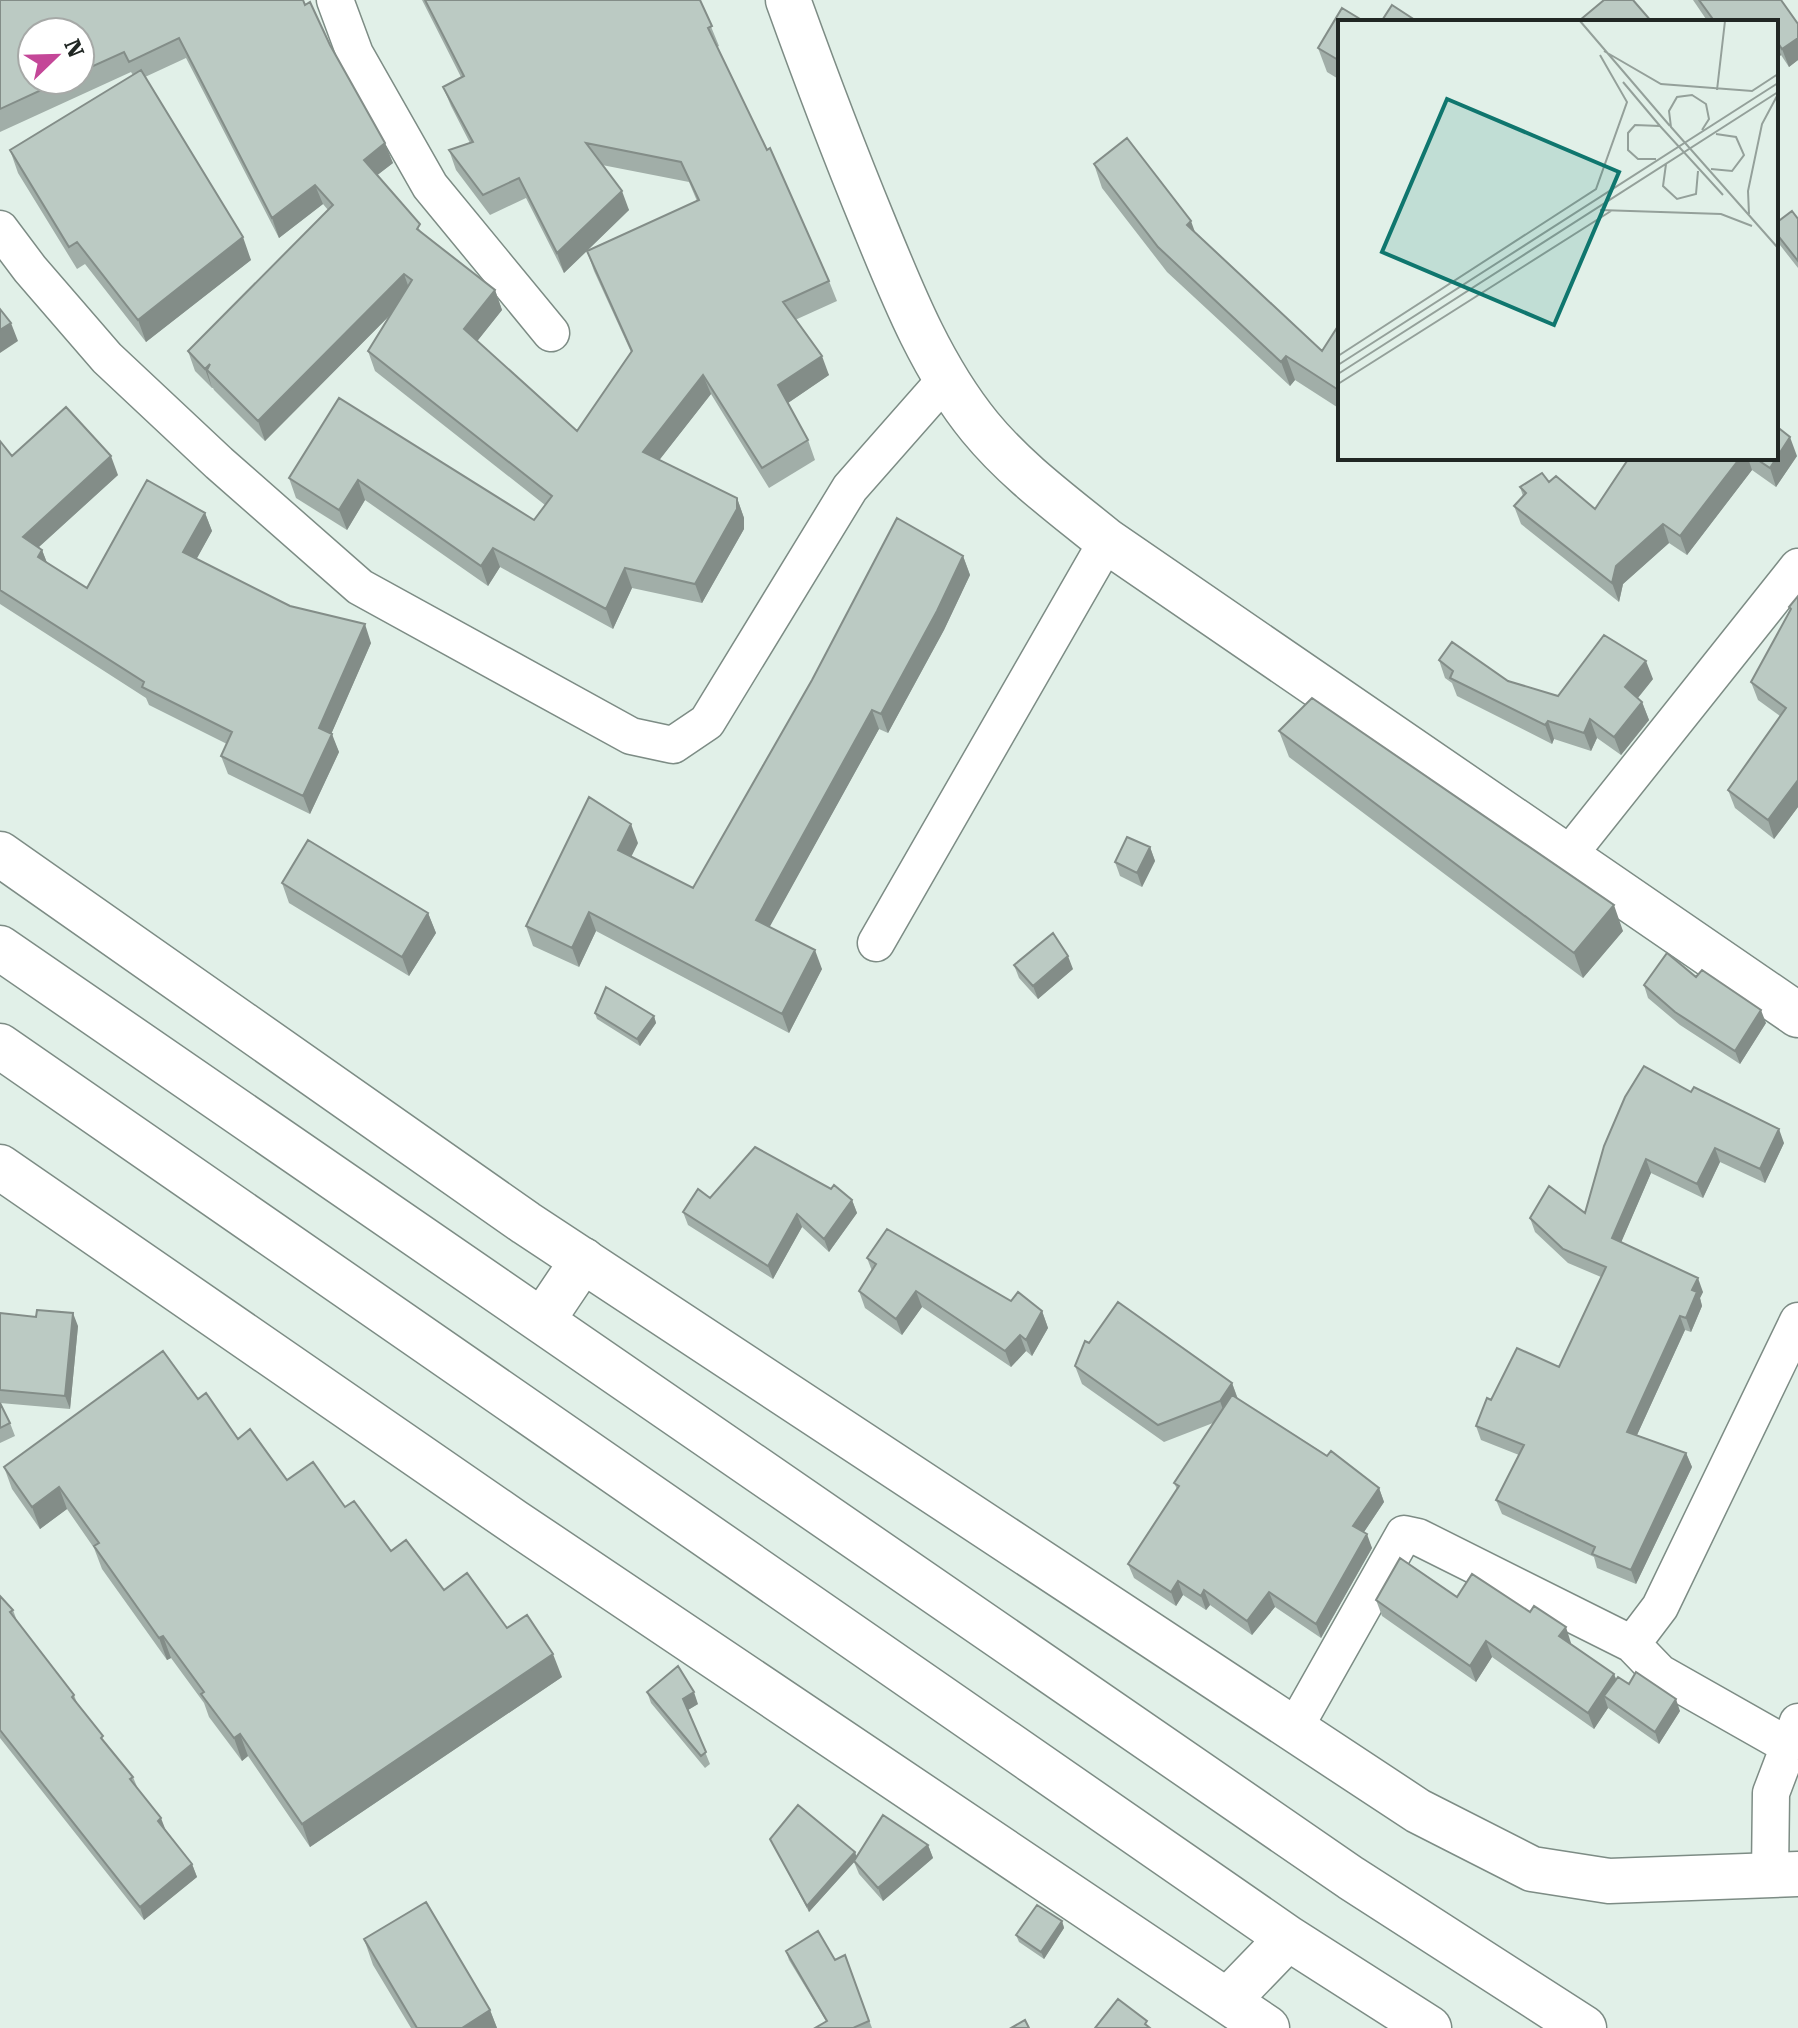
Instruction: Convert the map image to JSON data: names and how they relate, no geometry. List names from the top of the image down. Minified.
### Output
{"north":"top right"}
